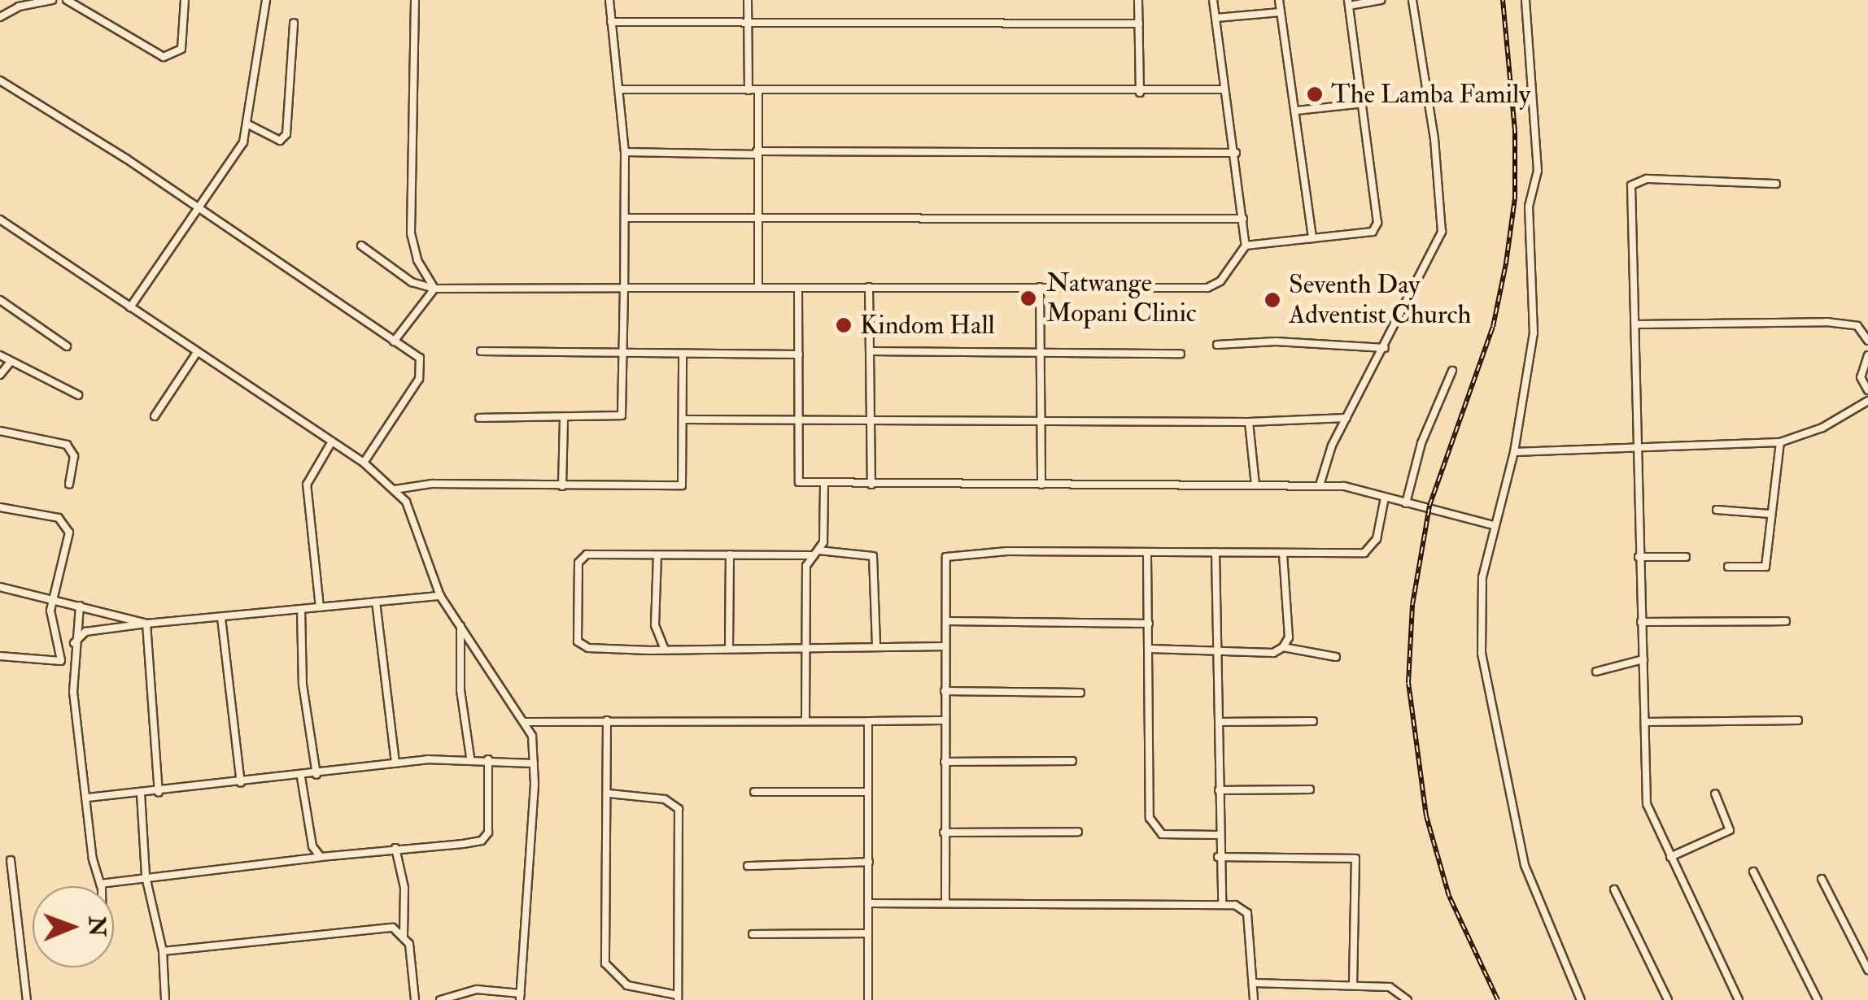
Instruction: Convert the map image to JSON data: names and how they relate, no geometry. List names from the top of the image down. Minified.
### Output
{"places":["The Lamba Family","Natwange Mopani Clinic","Seventh Day Adventist Church","Kindom Hall"],"north":"right"}
